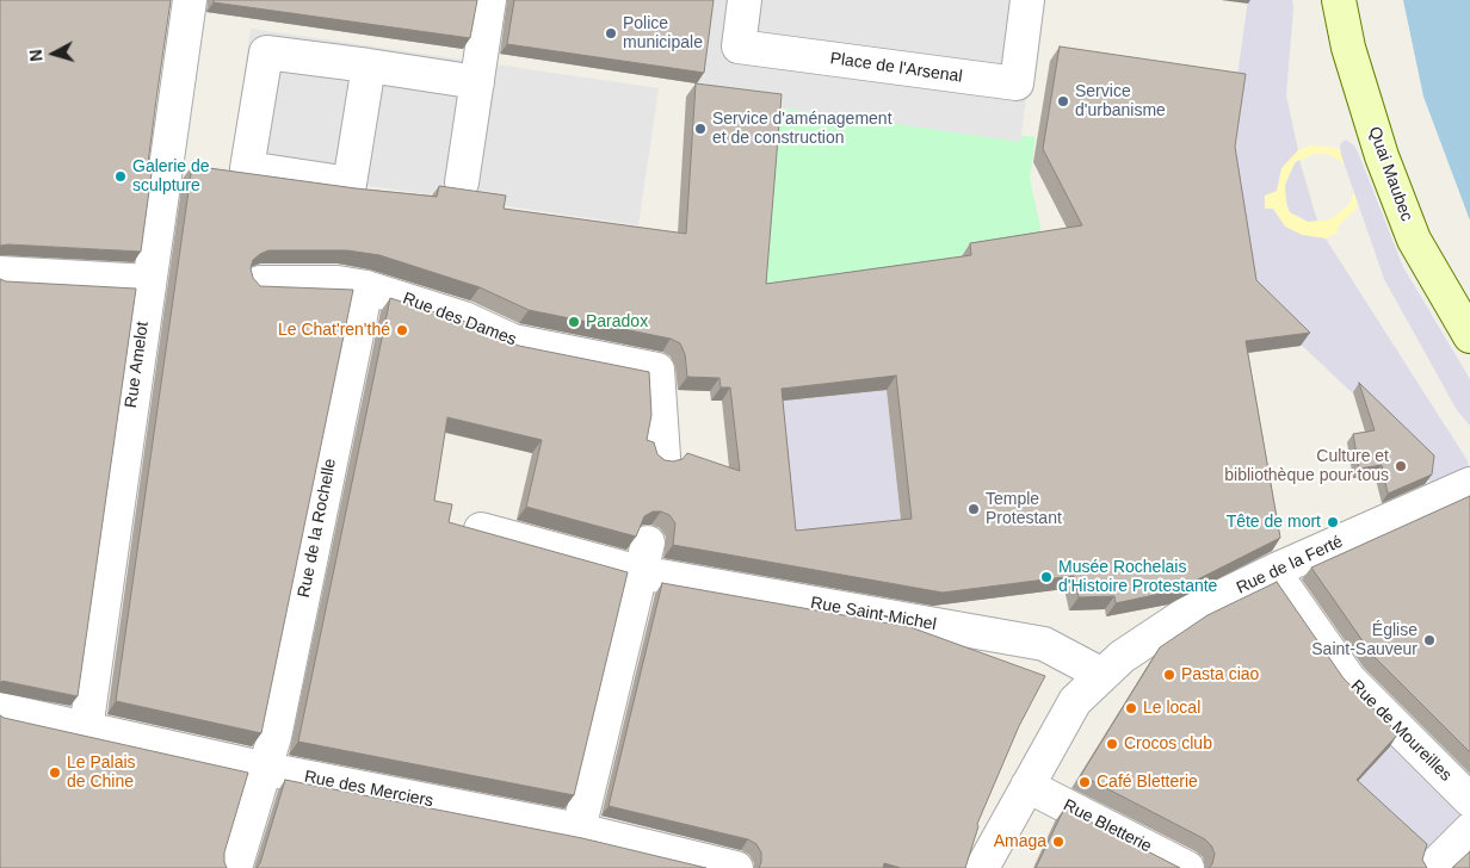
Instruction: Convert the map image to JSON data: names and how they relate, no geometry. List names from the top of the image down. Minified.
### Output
{"streets":{"main road":["Quai Maubec"],"street":["Place de l'Arsenal","Rue des Dames","Rue Amelot","Rue de la Rochelle","Rue de la Ferté","Rue Saint-Michel","Rue de Moureilles","Rue des Merciers","Rue Bletterie"]},"crossings":[["Rue des Dames","Rue de la Rochelle"],["Rue Amelot","Rue des Merciers"],["Rue de la Rochelle","Rue des Merciers"],["Rue de la Ferté","Rue Saint-Michel"],["Rue de la Ferté","Rue de Moureilles"],["Rue de la Ferté","Rue Bletterie"]],"places":["Police municipale","Service d'urbanisme","Service d'aménagement et de construction","Galerie de sculpture","Paradox","Le Chat'ren'thé","Culture et bibliothèque pour tous","Temple Protestant","Tête de mort","Musée Rochelais d'Histoire Protestante","Église Saint-Sauveur","Pasta ciao","Le local","Crocos club","Le Palais de Chine","Café Bletterie","Amaga"],"north":"left"}
